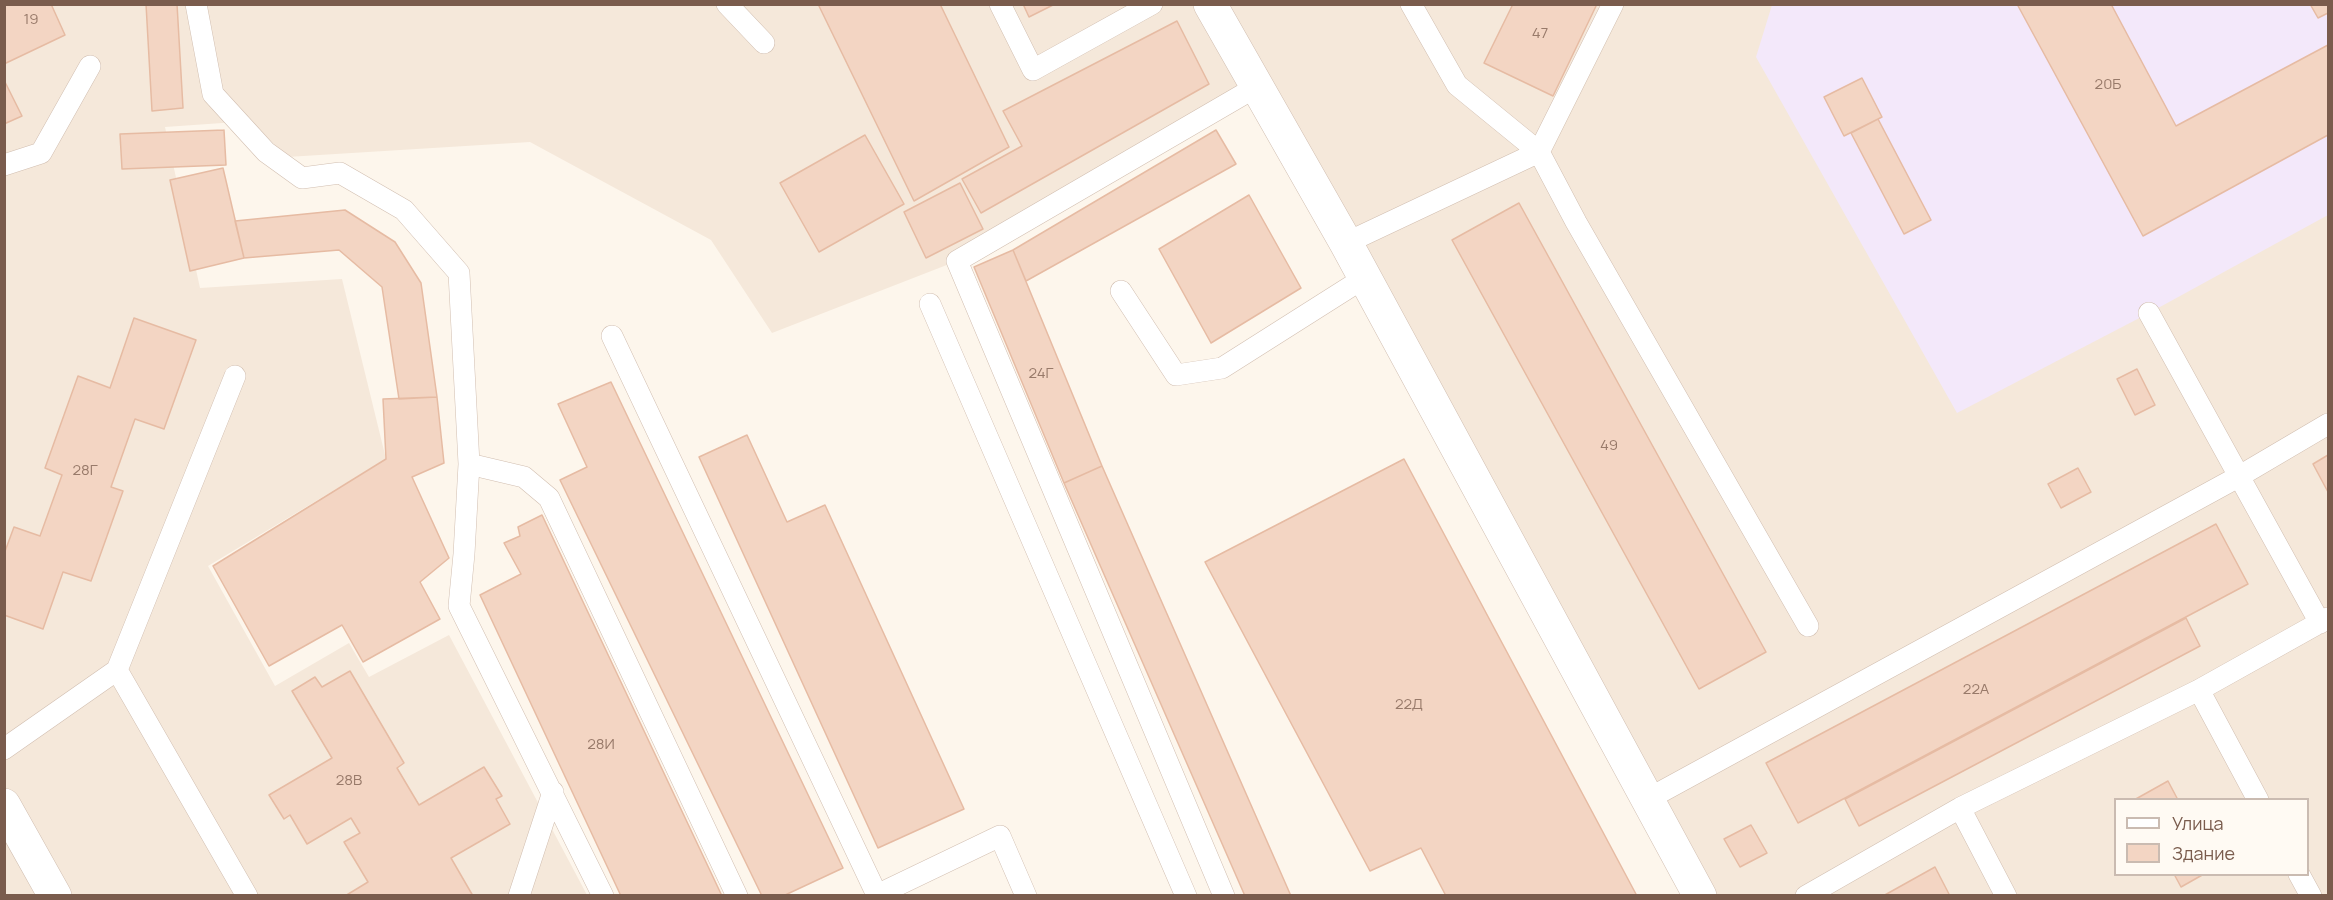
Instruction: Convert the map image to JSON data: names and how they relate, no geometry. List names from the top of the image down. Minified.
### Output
{"house_numbers":["19","47","20Б","24Г","49","28Г","22А","22Д","28И","28В"],"legend":["Улица","Здание"]}
